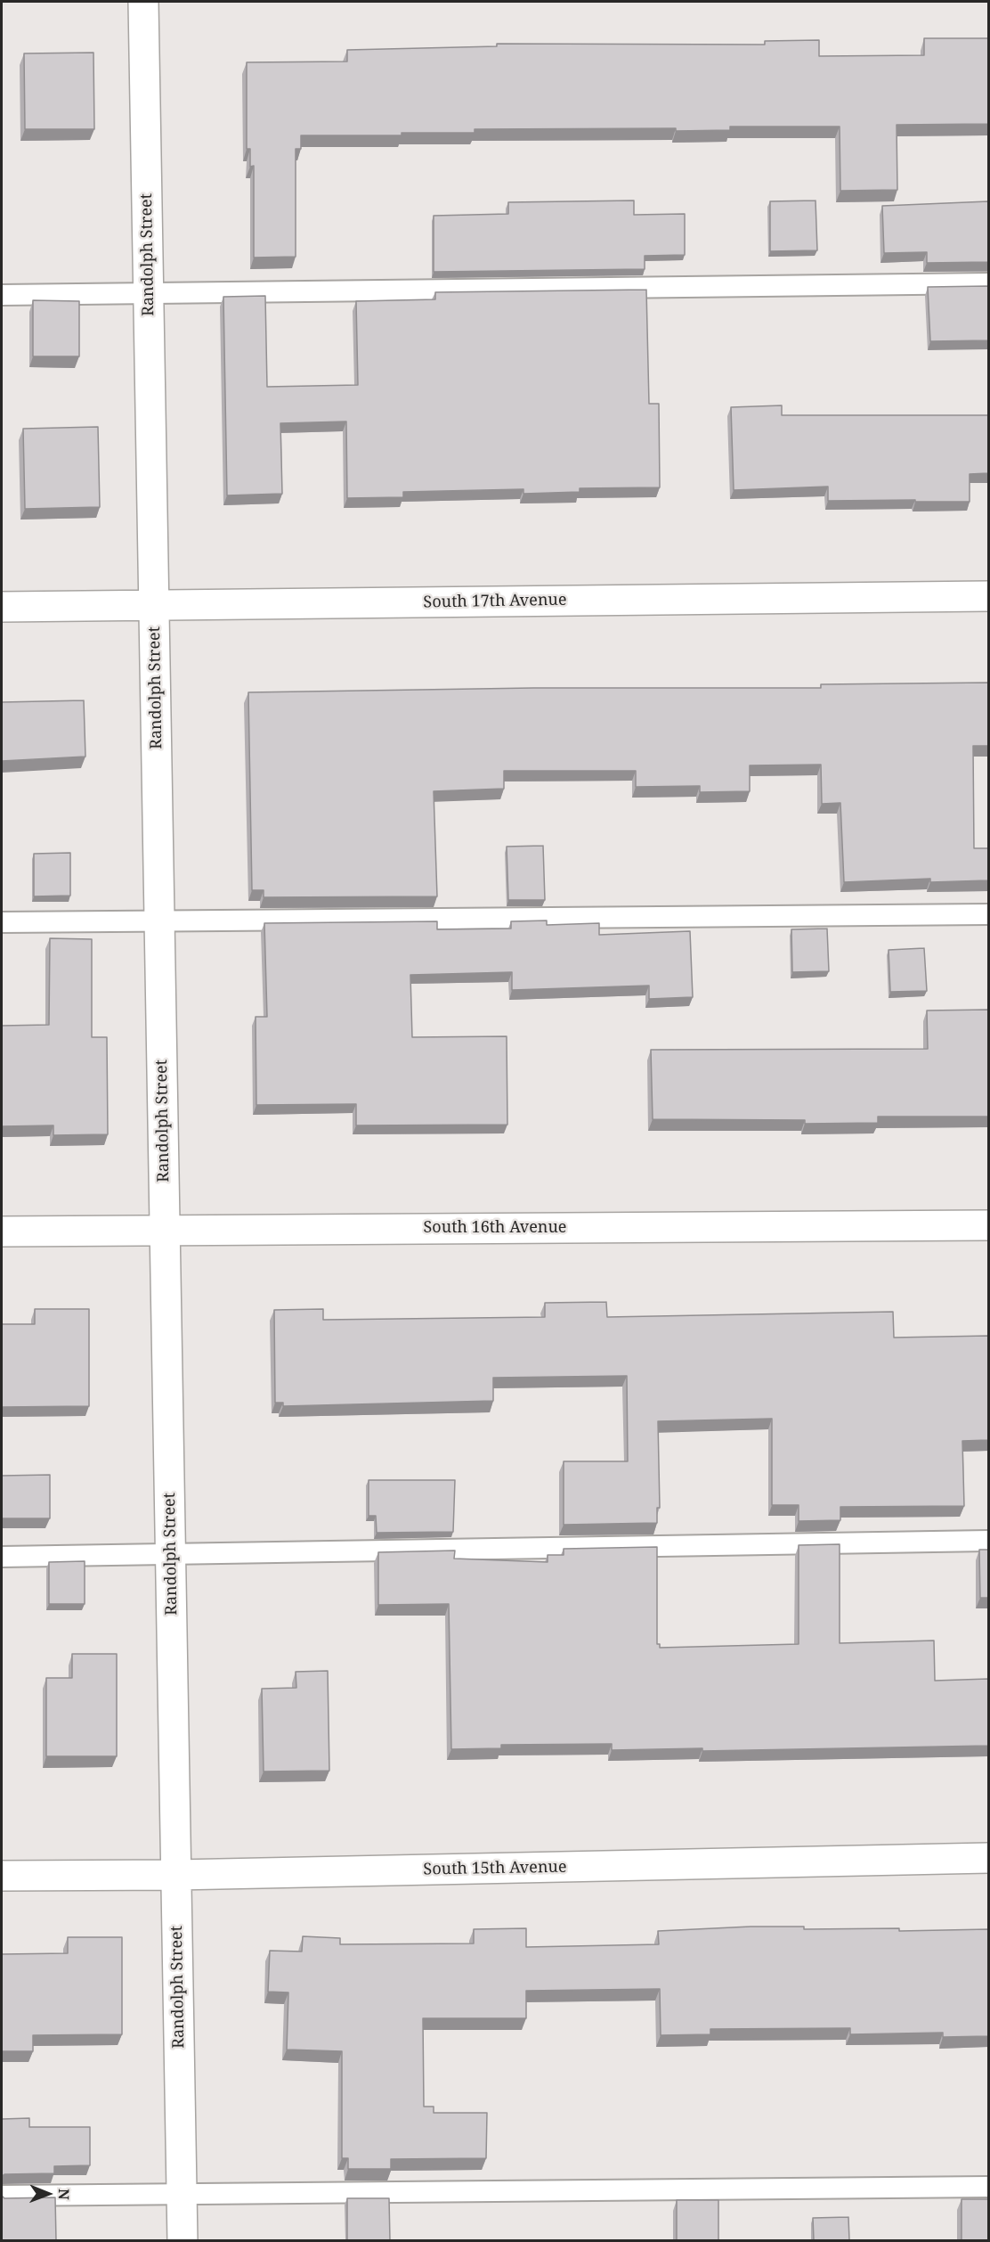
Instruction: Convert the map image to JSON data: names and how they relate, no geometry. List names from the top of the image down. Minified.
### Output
{"streets":{"street":["Randolph Street","South 17th Avenue","South 16th Avenue","South 15th Avenue"]},"crossings":[["Randolph Street","South 17th Avenue"],["Randolph Street","South 16th Avenue"],["Randolph Street","South 15th Avenue"]],"north":"right"}
